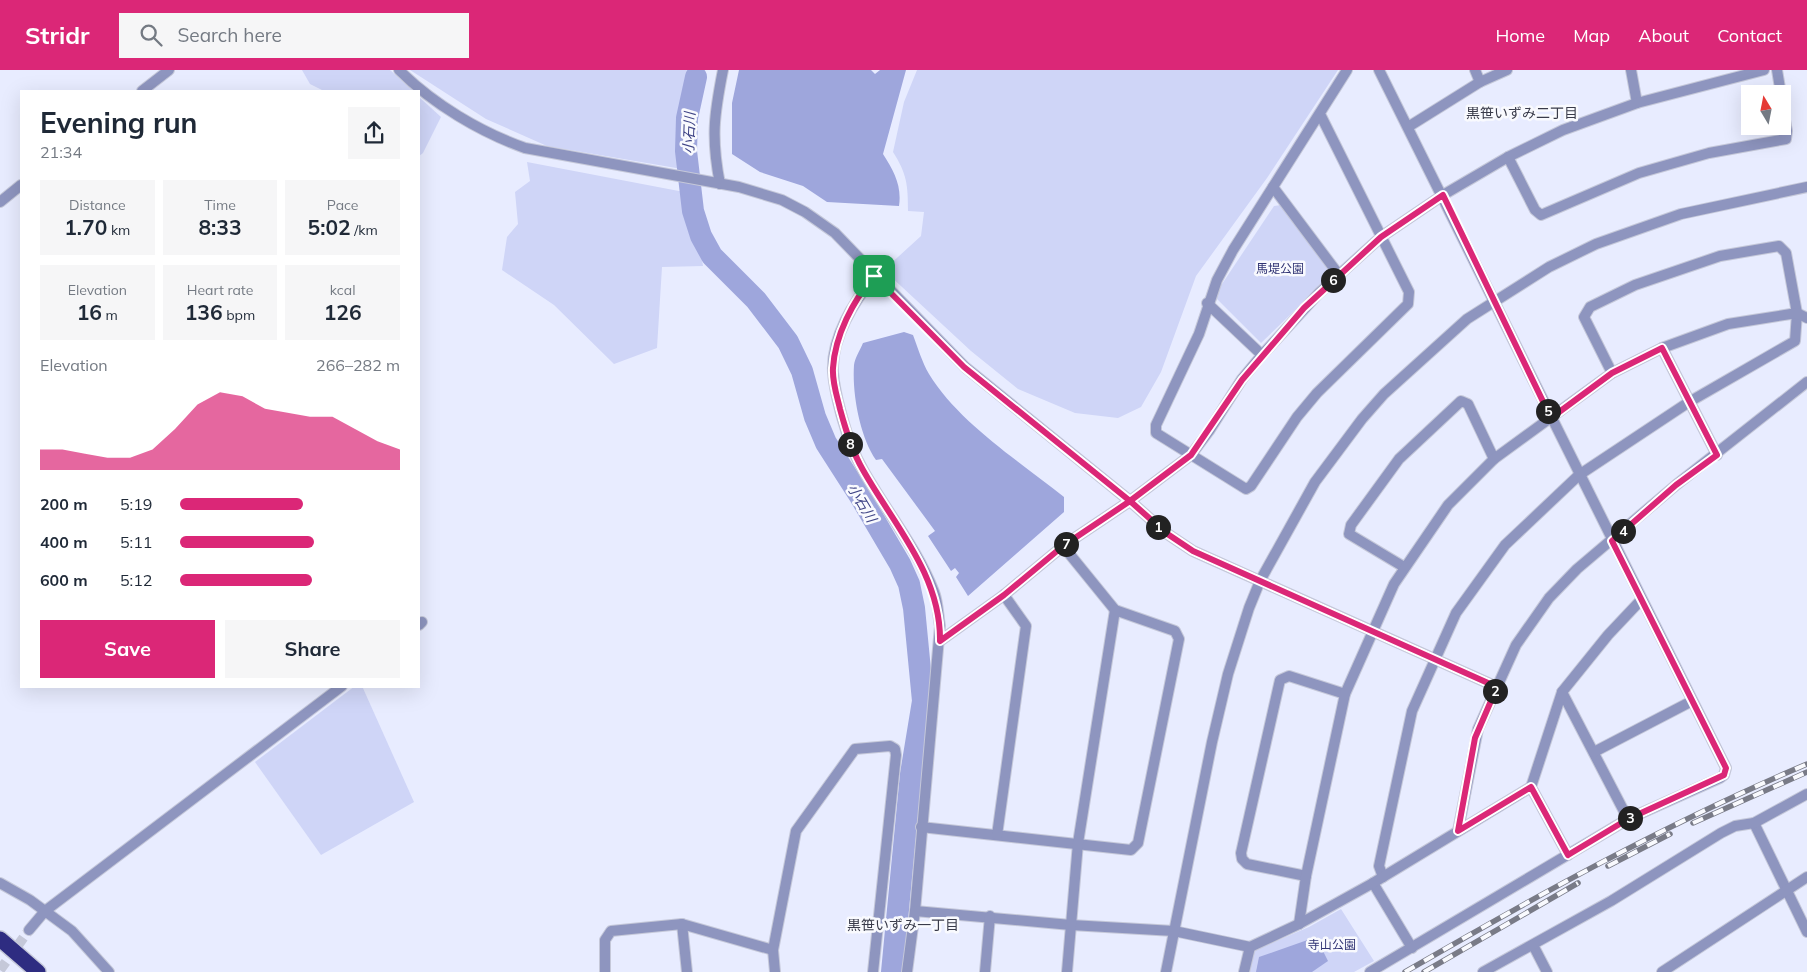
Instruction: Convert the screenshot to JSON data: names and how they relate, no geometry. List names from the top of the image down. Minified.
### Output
{"districts":["黒笹いずみ二丁目","黒笹いずみ一丁目"],"water":["小石川"],"parks":["馬堤公園","寺山公園"],"north":"top","page":{"header":"Stridr","search":"Search here","nav":["Home","Map","About","Contact"],"heading":["Evening run","21:34"],"stats":[["Distance","1.70 km"],["Time","8:33"],["Pace","5:02 /km"],["Elevation","16 m"],["Heart rate","136 bpm"],["kcal","126"]],"pins":["6","5","8","1","4","7","2","3"],"chart":["Elevation","266–282 m"],"list":[{"name":"200 m","note":"5:19"},{"name":"400 m","note":"5:11"},{"name":"600 m","note":"5:12"}],"buttons":["Save","Share"]}}
